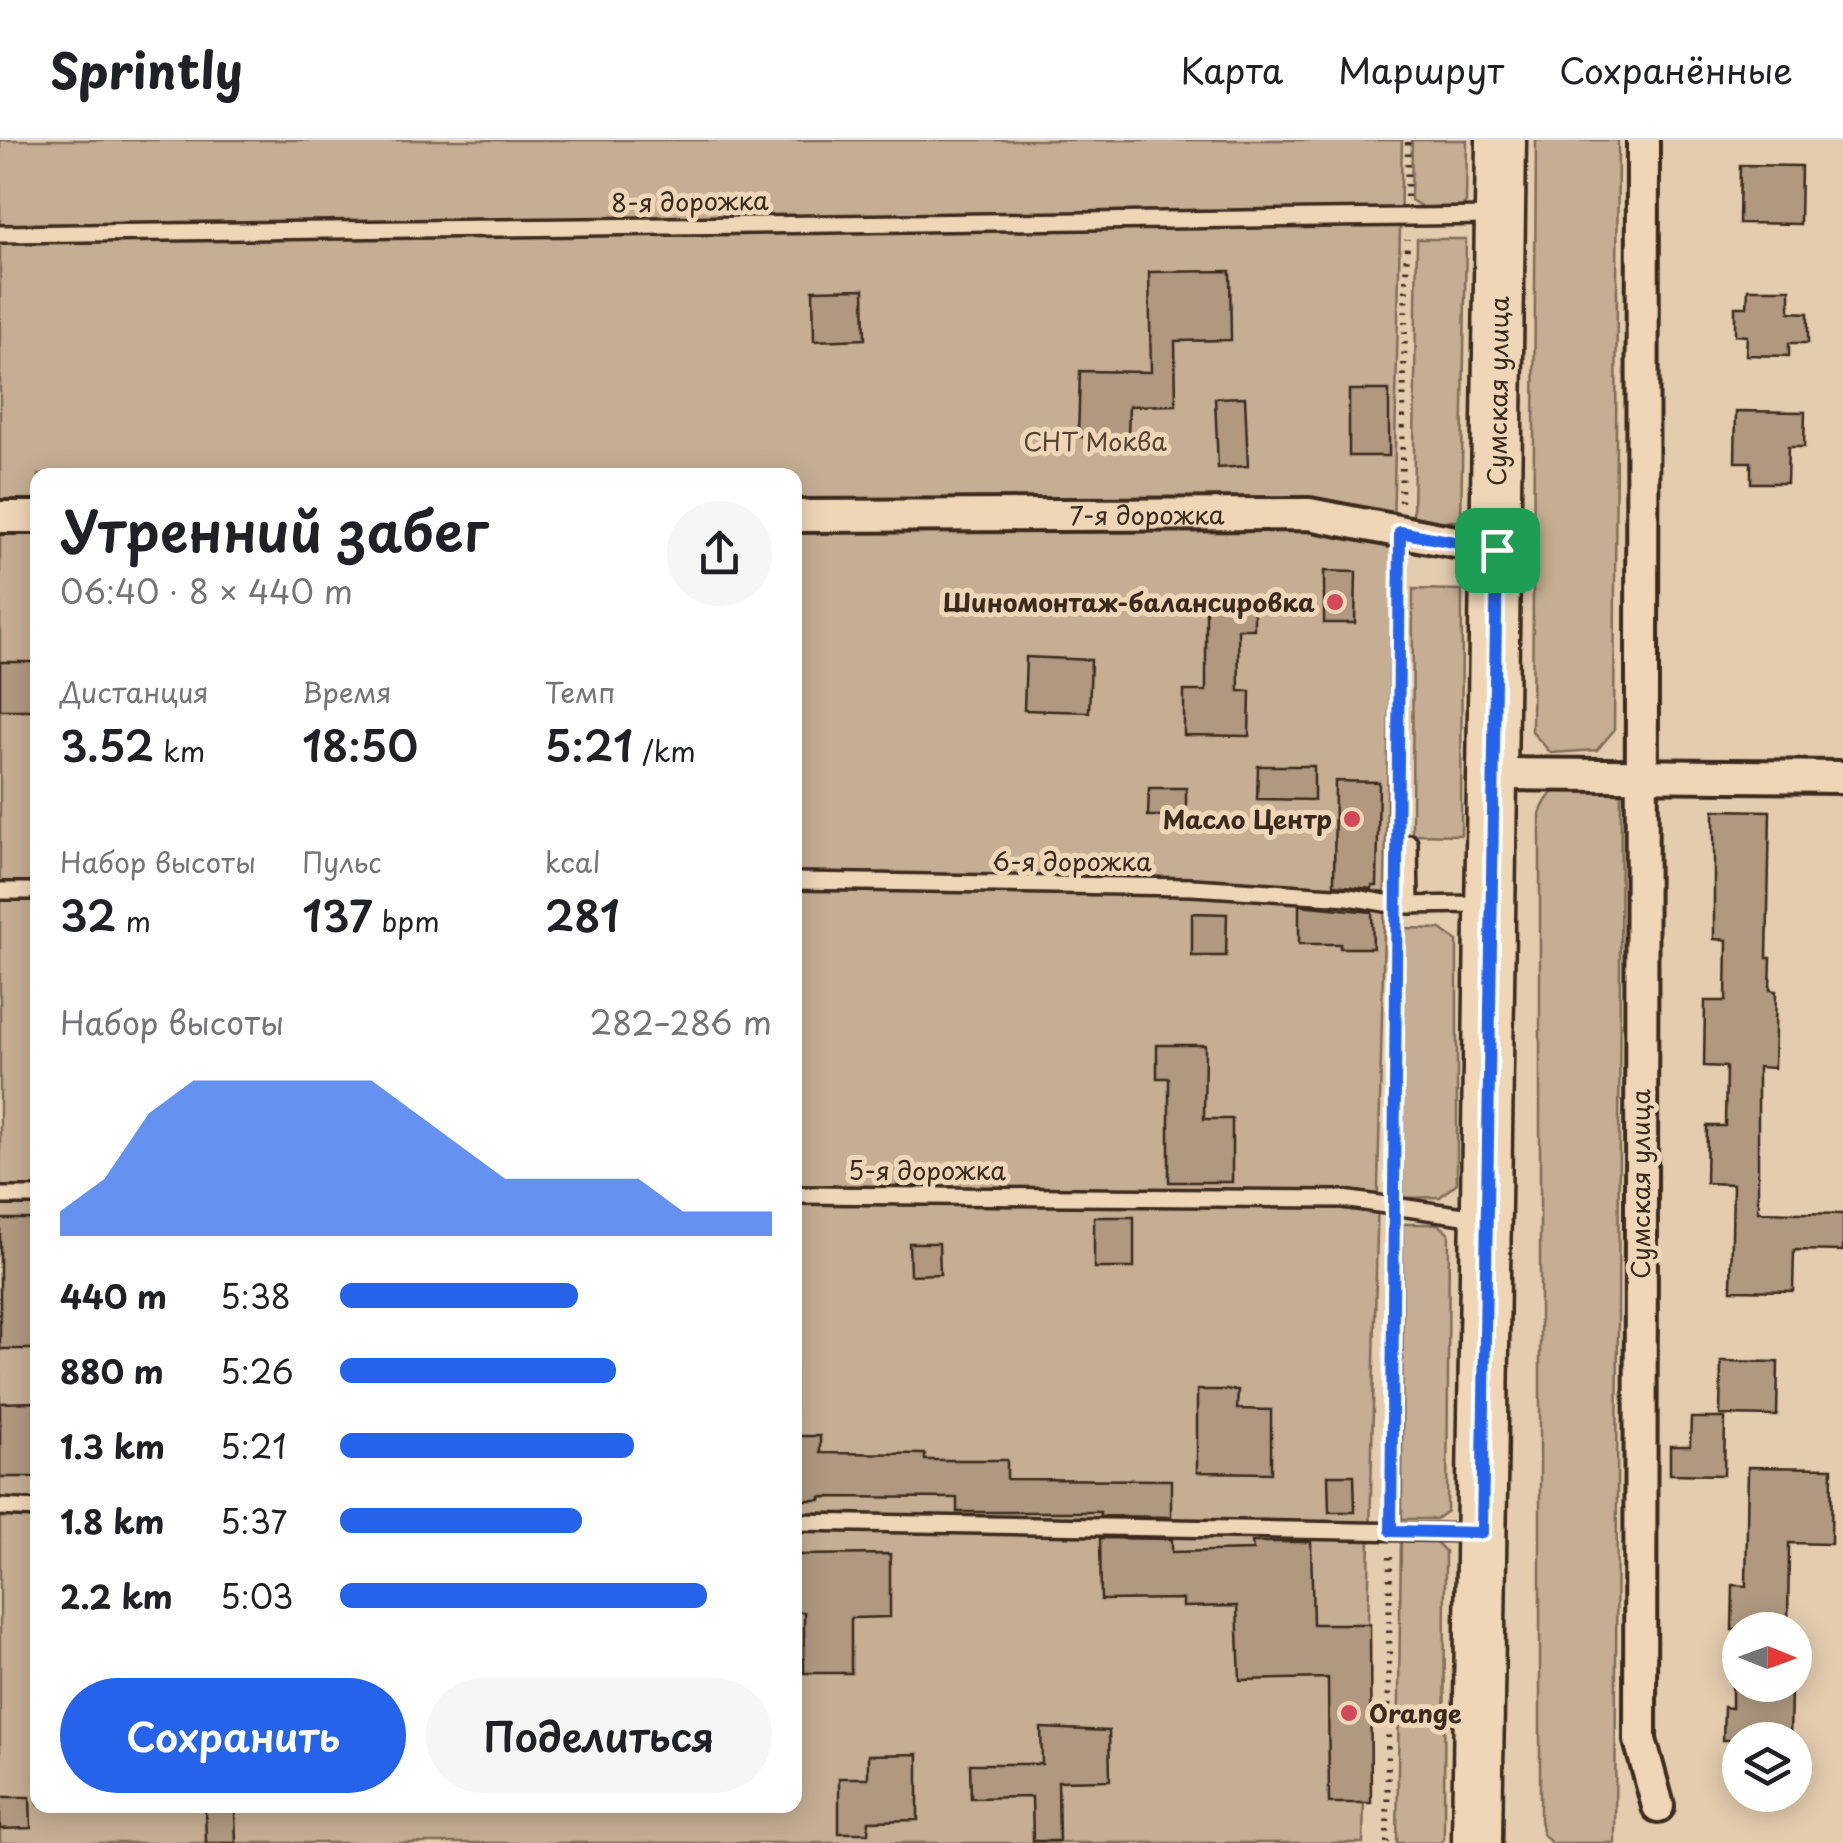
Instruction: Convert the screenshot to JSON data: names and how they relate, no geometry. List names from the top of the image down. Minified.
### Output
{"streets":{"main road":["Сумская улица"],"street":["7-я дорожка"],"lane":["8-я дорожка","6-я дорожка","5-я дорожка"]},"crossings":[["8-я дорожка","Сумская улица"],["Сумская улица","7-я дорожка"],["Сумская улица","6-я дорожка"],["Сумская улица","5-я дорожка"]],"parks":["СНТ Моква"],"places":["Шиномонтаж-балансировка","Масло Центр","Orange"],"north":"right","page":{"header":"Sprintly","nav":["Карта","Маршрут","Сохранённые"],"heading":["Утренний забег","06:40 · 8 × 440 m"],"stats":[["Дистанция","3.52 km"],["Время","18:50"],["Темп","5:21 /km"],["Набор высоты","32 m"],["Пульс","137 bpm"],["kcal","281"]],"chart":["Набор высоты","282–286 m"],"list":[{"name":"440 m","note":"5:38"},{"name":"880 m","note":"5:26"},{"name":"1.3 km","note":"5:21"},{"name":"1.8 km","note":"5:37"},{"name":"2.2 km","note":"5:03"}],"buttons":["Сохранить","Поделиться"]}}
